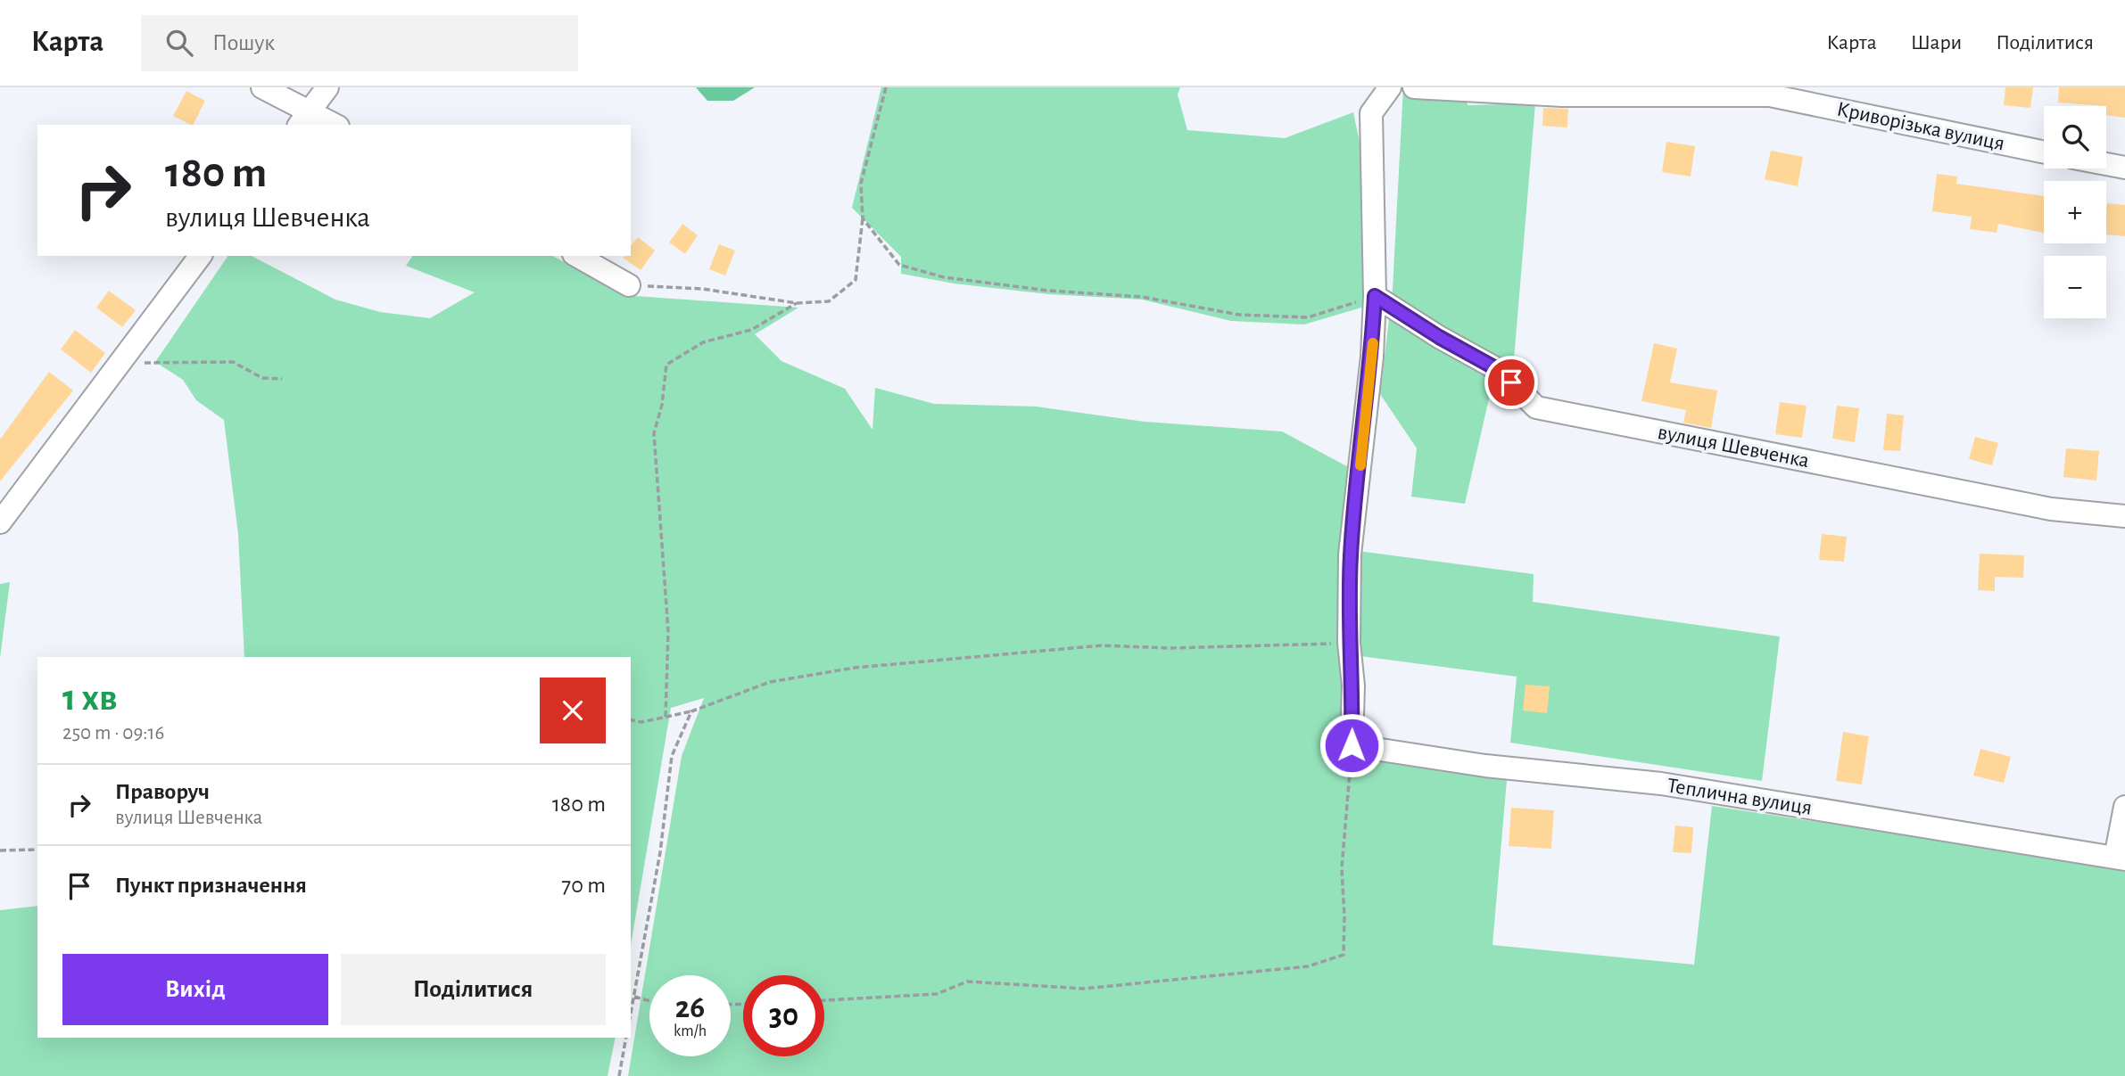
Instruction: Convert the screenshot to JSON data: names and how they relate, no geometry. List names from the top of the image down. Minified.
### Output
{"streets":{"street":["Криворізька вулиця","вулиця Шевченка","Теплична вулиця"]},"page":{"header":"Карта","search":"Пошук","nav":["Карта","Шари","Поділитися"],"map_buttons":["+","−"],"turn":["180 m","вулиця Шевченка"],"heading":["1 хв","250 m · 09:16"],"list":[{"name":"Праворуч","note":"вулиця Шевченка","value":"180 m"},{"name":"Пункт призначення","value":"70 m"}],"buttons":["Вихід","Поділитися"],"speed":"26 km/h","limit":"30"}}
